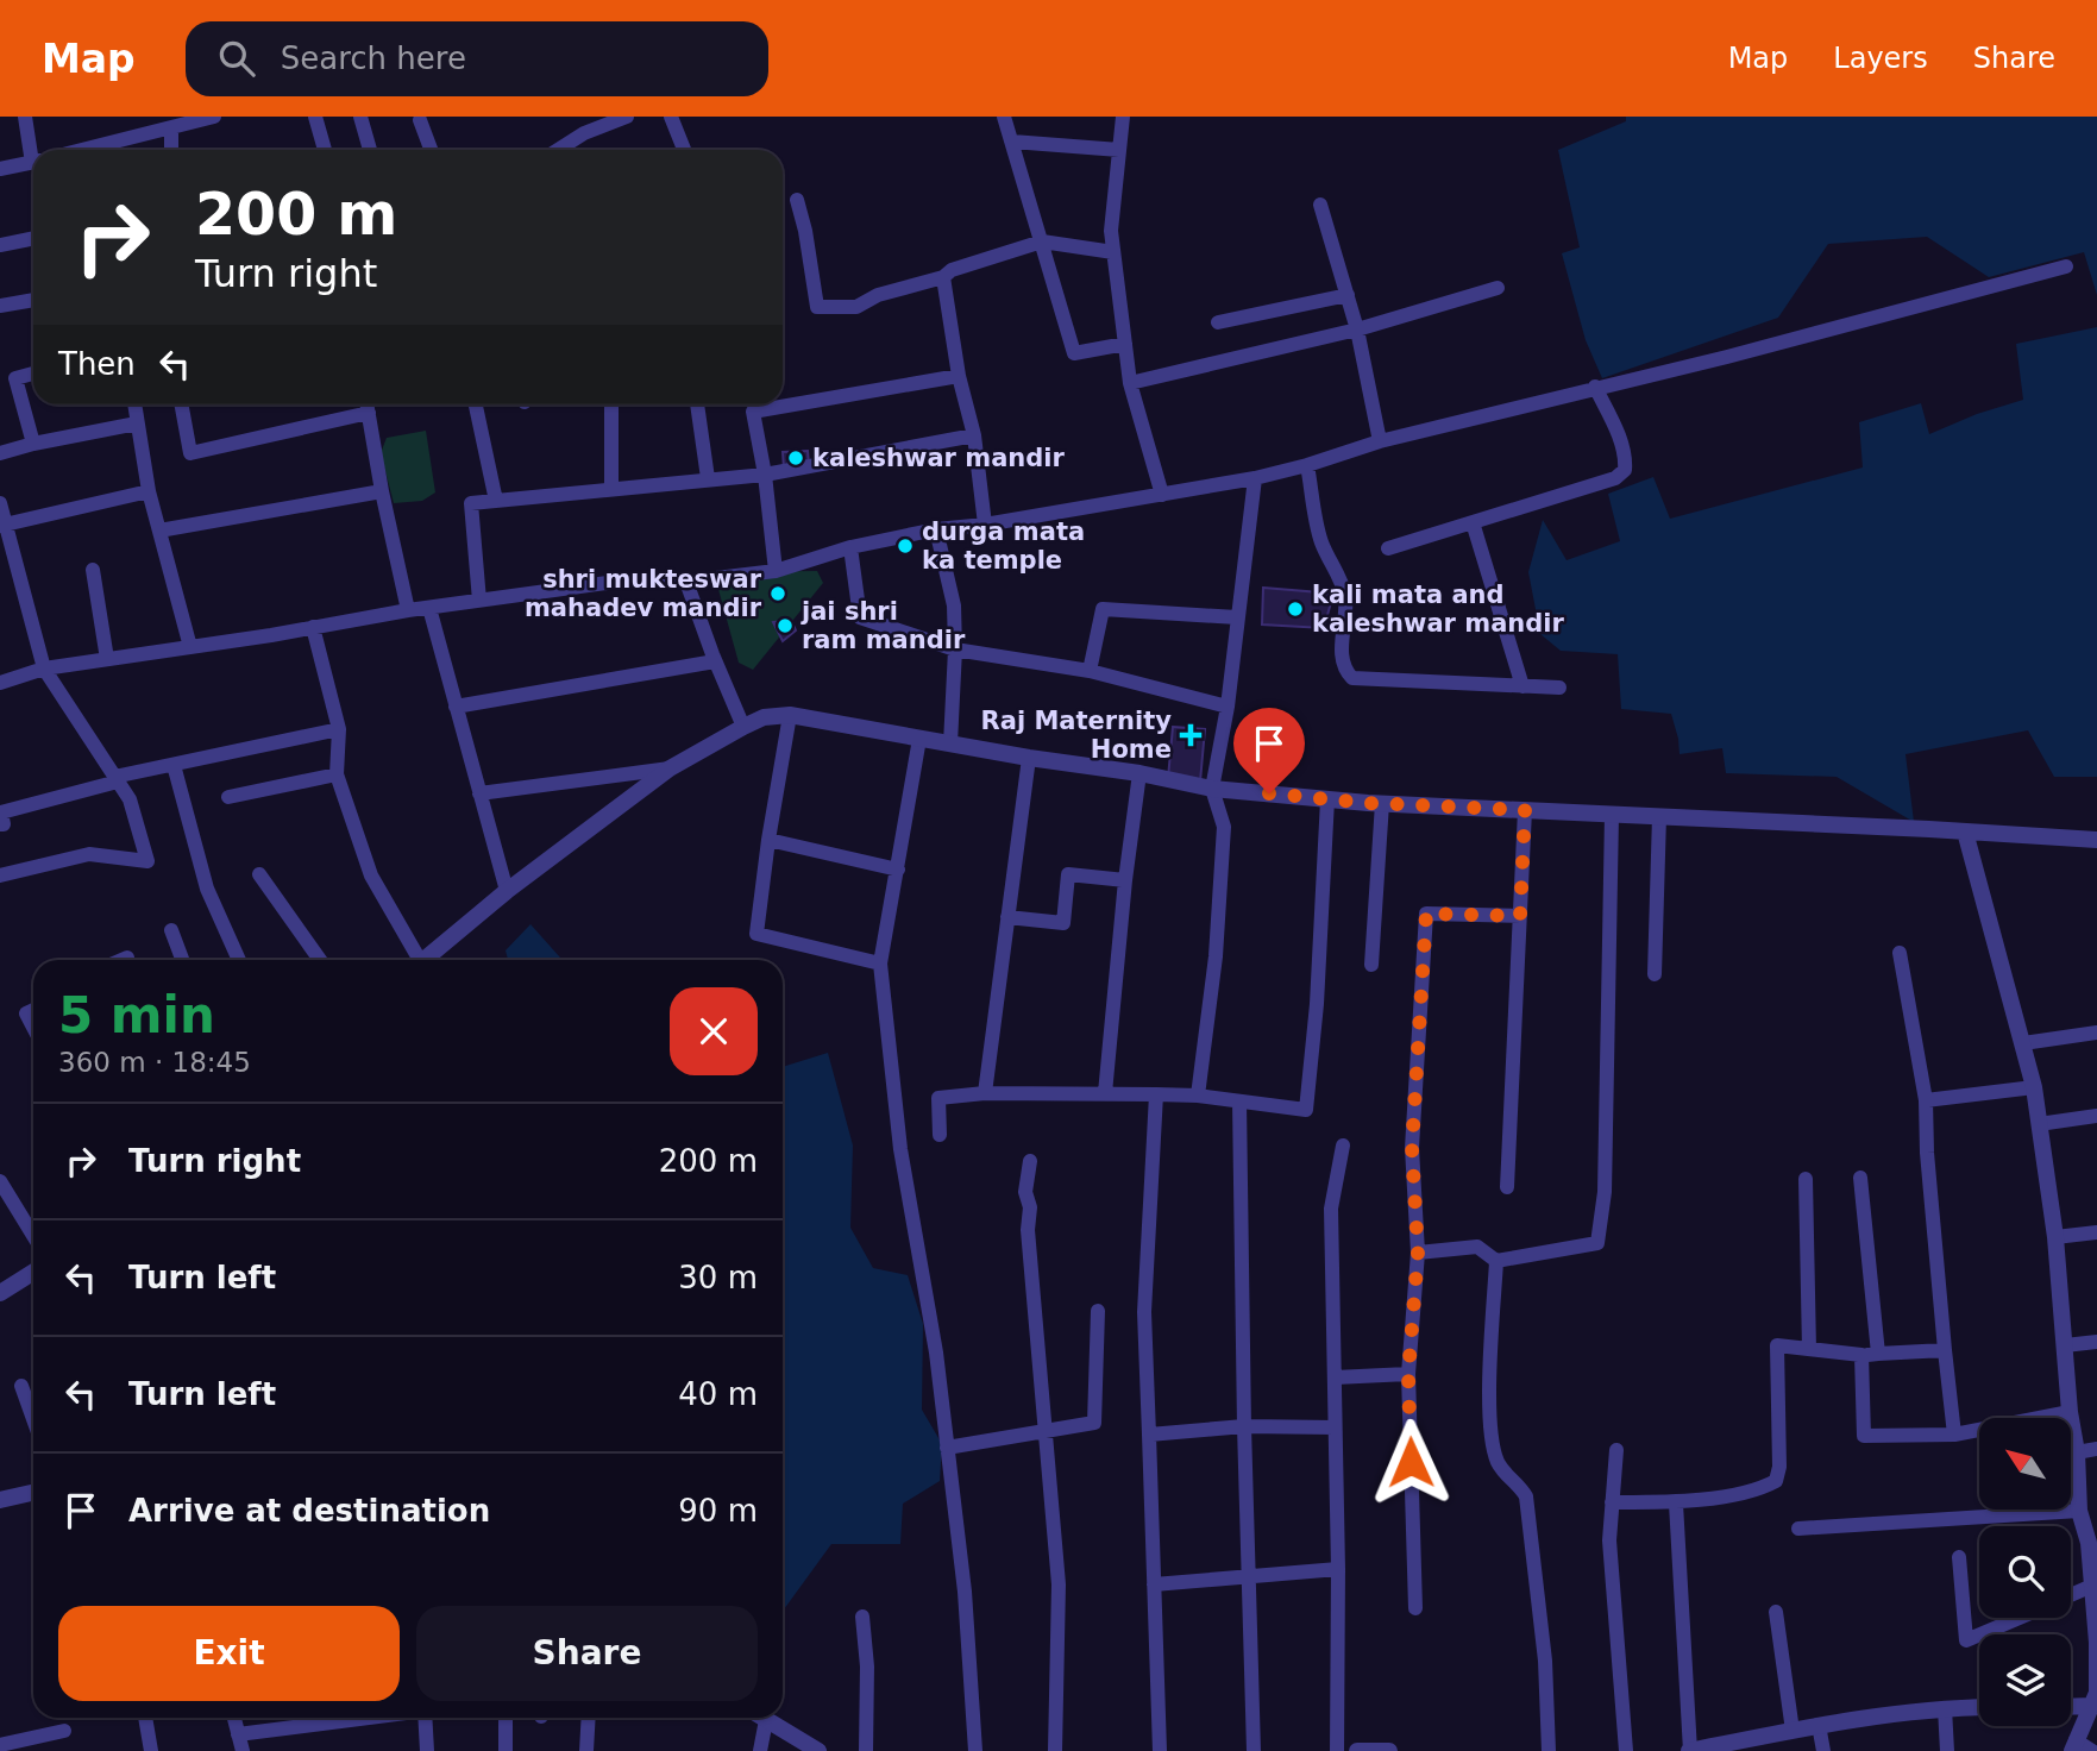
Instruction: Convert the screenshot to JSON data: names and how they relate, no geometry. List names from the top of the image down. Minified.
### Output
{"places":{"other":["kaleshwar mandir","durga mata ka temple","shri mukteswar mahadev mandir","kali mata and kaleshwar mandir","jai shri ram mandir"],"health":["Raj Maternity Home"]},"north":"top left","page":{"header":"Map","search":"Search here","nav":["Map","Layers","Share"],"turn":["200 m","Turn right"],"then":"Then","heading":["5 min","360 m · 18:45"],"list":[{"name":"Turn right","value":"200 m"},{"name":"Turn left","value":"30 m"},{"name":"Turn left","value":"40 m"},{"name":"Arrive at destination","value":"90 m"}],"buttons":["Exit","Share"]}}
